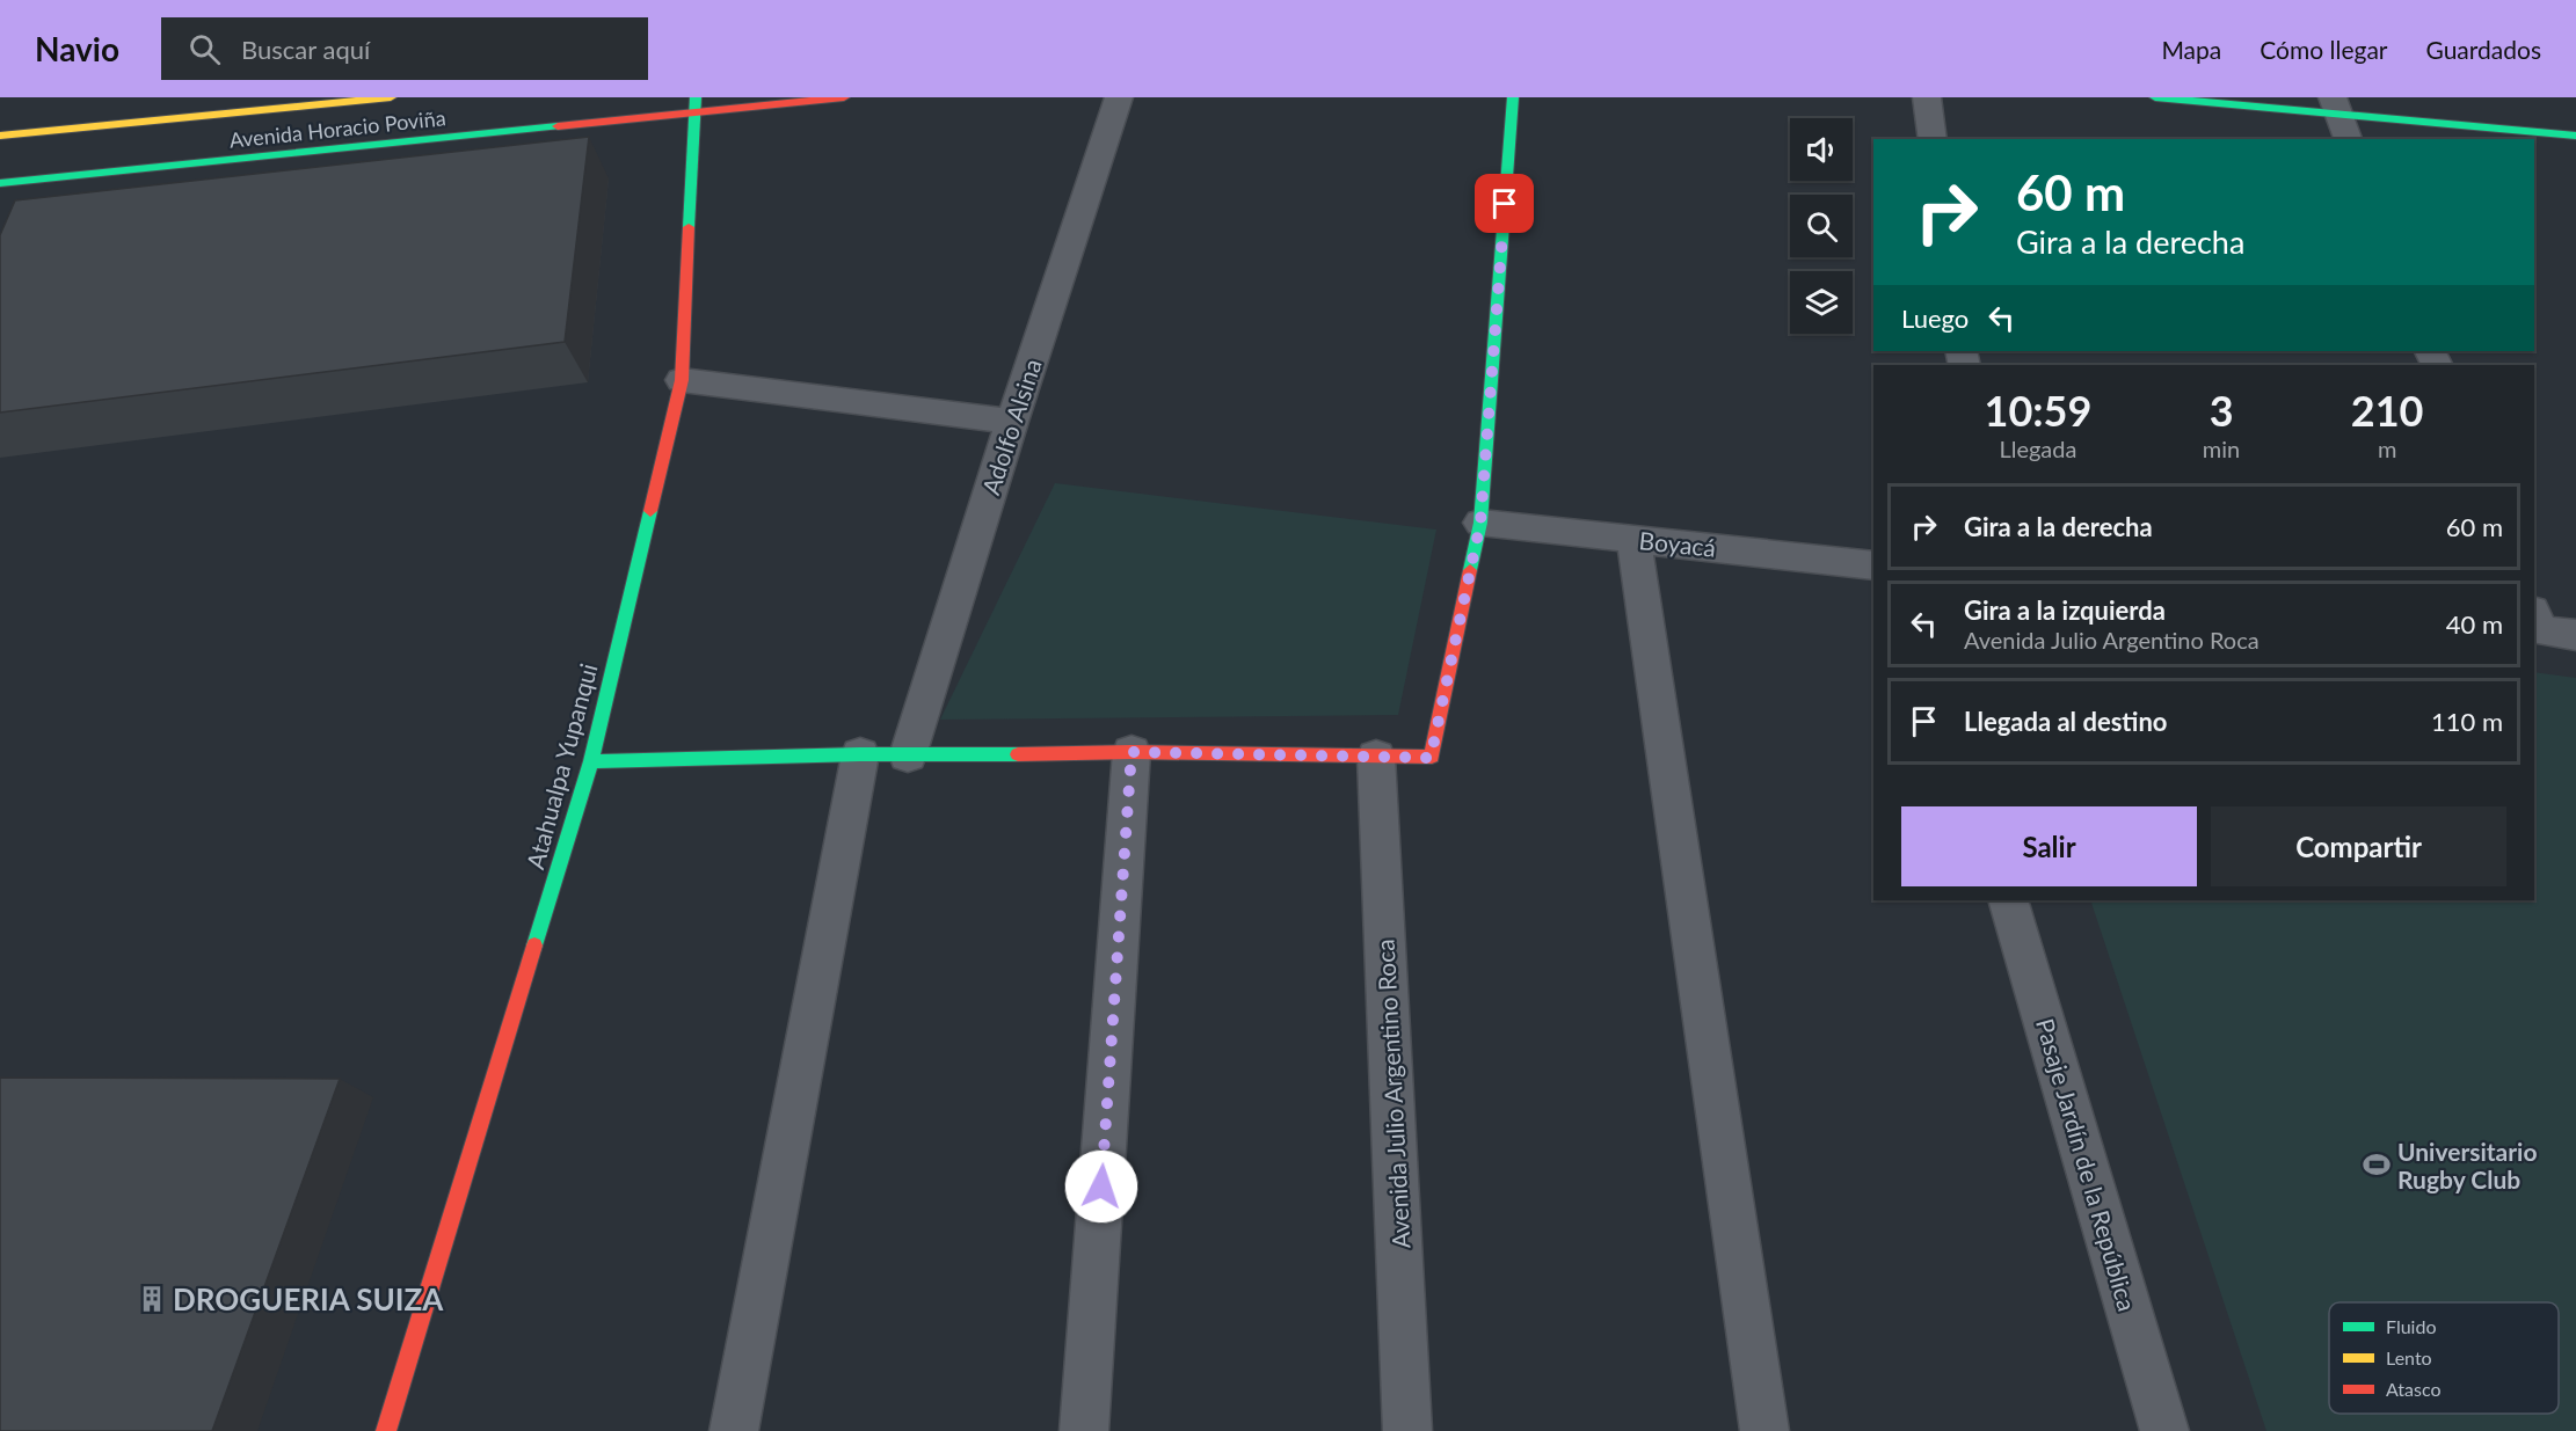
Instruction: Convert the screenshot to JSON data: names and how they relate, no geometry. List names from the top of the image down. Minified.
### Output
{"streets":{"street":["Avenida Horacio Poviña","Adolfo Alsina","Boyacá","Atahualpa Yupanqui","Avenida Julio Argentino Roca","Pasaje Jardín de la República"]},"crossings":[["Avenida Horacio Poviña","Atahualpa Yupanqui"]],"places":{"sports":["Universitario Rugby Club"],"building":["DROGUERIA SUIZA"]},"legend":["Fluido","Lento","Atasco"],"page":{"header":"Navio","search":"Buscar aquí","nav":["Mapa","Cómo llegar","Guardados"],"turn":["60 m","Gira a la derecha"],"then":"Luego","eta":["10:59","Llegada","3","min","210","m"],"list":[{"name":"Gira a la derecha","value":"60 m"},{"name":"Gira a la izquierda","note":"Avenida Julio Argentino Roca","value":"40 m"},{"name":"Llegada al destino","value":"110 m"}],"buttons":["Salir","Compartir"]}}
